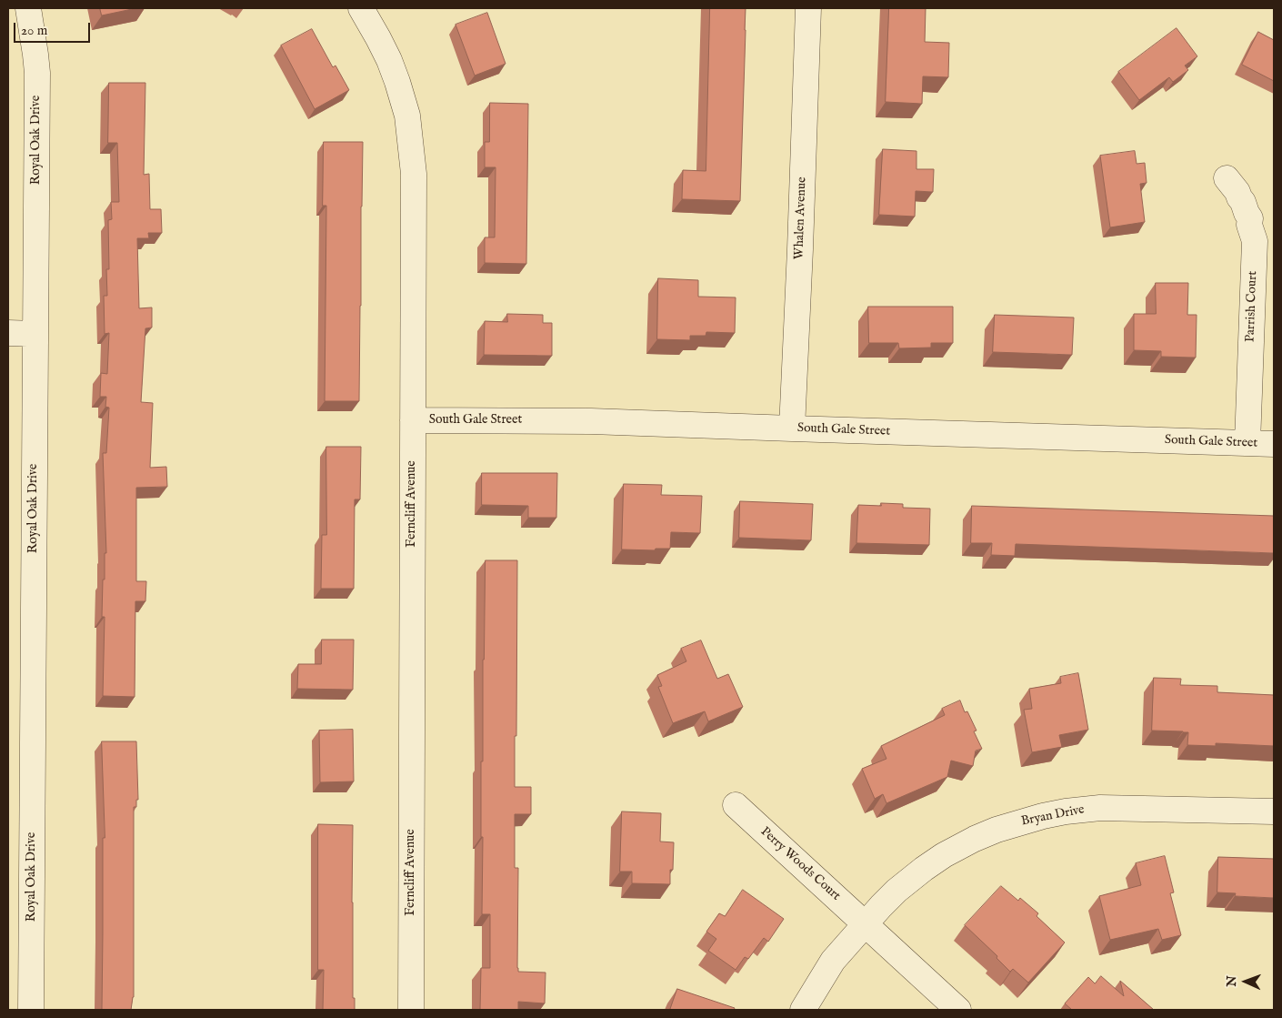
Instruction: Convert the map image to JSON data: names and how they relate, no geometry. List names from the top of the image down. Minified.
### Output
{"streets":{"street":["Royal Oak Drive","Whalen Avenue","Parrish Court","South Gale Street","Ferncliff Avenue","Bryan Drive","Perry Woods Court"]},"crossings":[["Whalen Avenue","South Gale Street"],["Parrish Court","South Gale Street"],["South Gale Street","Ferncliff Avenue"],["Bryan Drive","Perry Woods Court"]],"scale_bar":"20 m","north":"left"}
